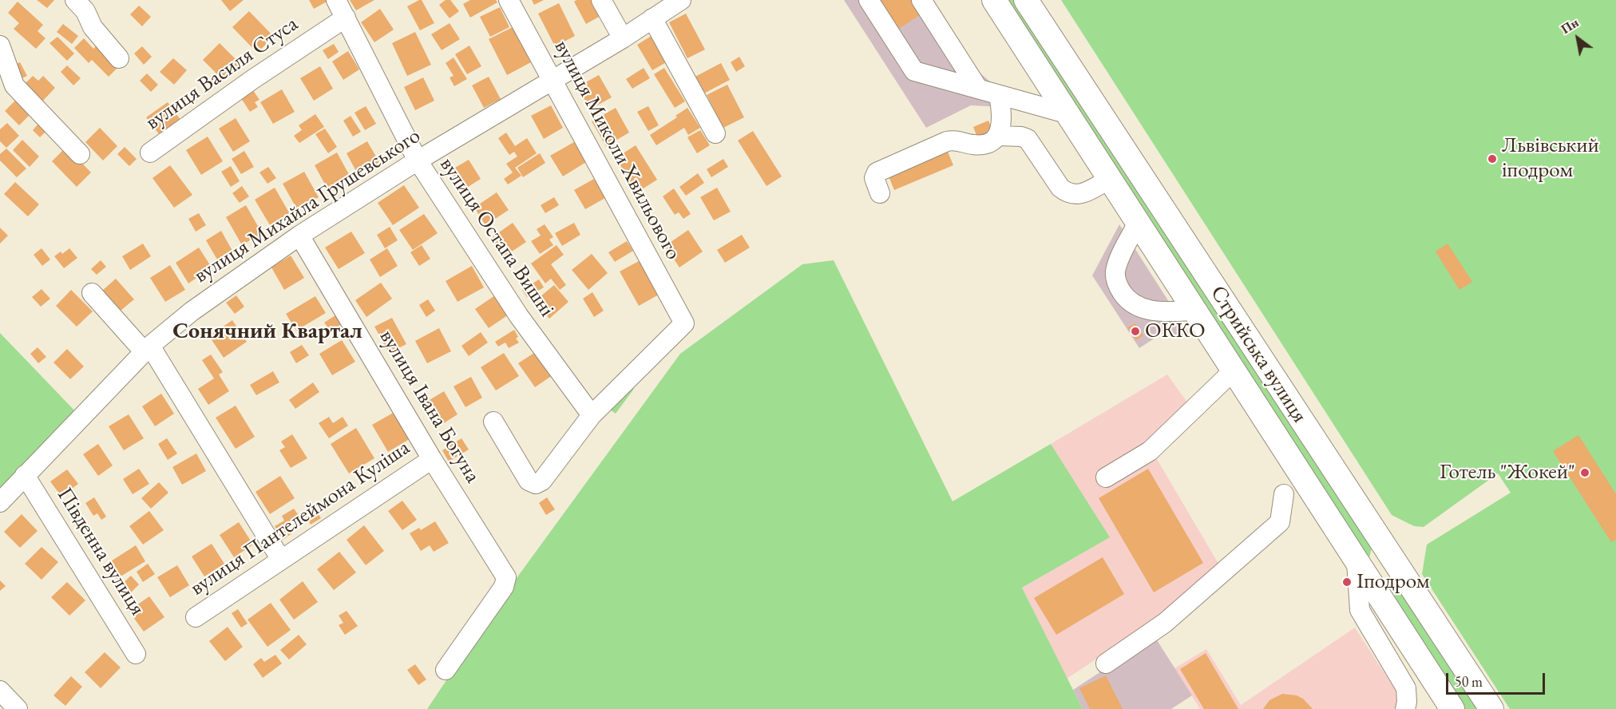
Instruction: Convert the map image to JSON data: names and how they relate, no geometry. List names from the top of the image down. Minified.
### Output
{"streets":{"main road":["Стрийська вулиця"],"street":["вулиця Василя Стуса","вулиця Миколи Хвильового","вулиця Михайла Грушевського","вулиця Остапа Вишні","вулиця Івана Богуна","вулиця Пантелеймона Куліша","Південна вулиця"]},"crossings":[["вулиця Василя Стуса","вулиця Остапа Вишні"],["вулиця Миколи Хвильового","вулиця Михайла Грушевського"],["вулиця Миколи Хвильового","вулиця Остапа Вишні"],["вулиця Михайла Грушевського","вулиця Остапа Вишні"],["вулиця Михайла Грушевського","вулиця Івана Богуна"],["вулиця Михайла Грушевського","Південна вулиця"],["вулиця Івана Богуна","вулиця Пантелеймона Куліша"]],"districts":["Сонячний Квартал"],"places":["Львівський іподром","ОККО","Готель \"Жокей\"","Іподром"],"scale_bar":"50 m","north":"top left"}
